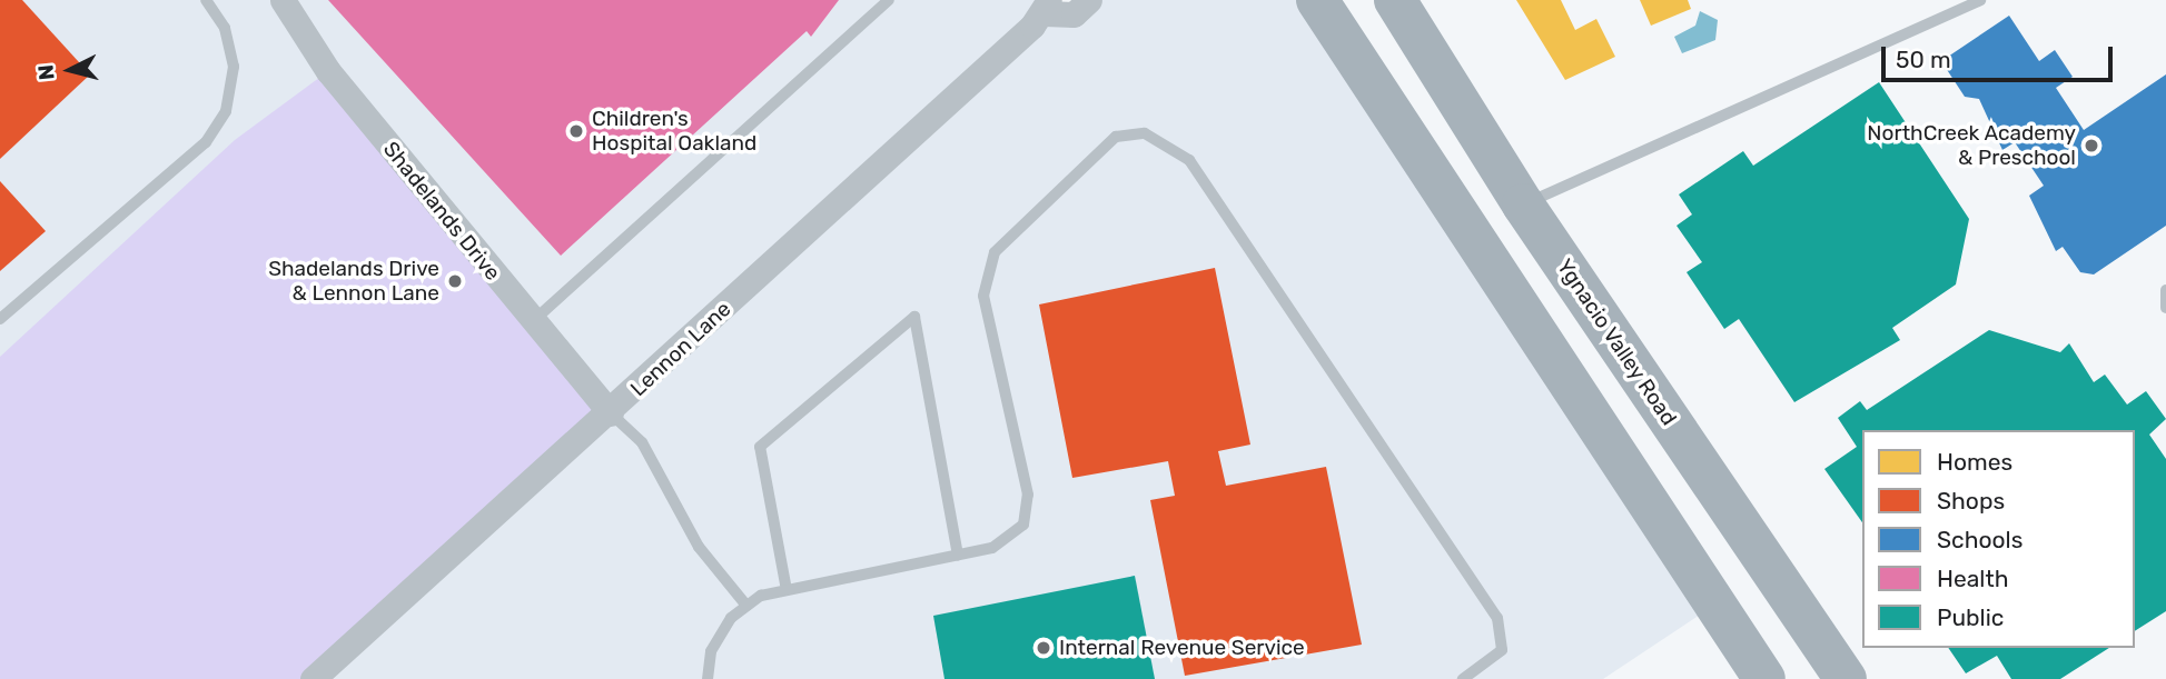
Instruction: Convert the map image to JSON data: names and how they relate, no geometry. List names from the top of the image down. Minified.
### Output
{"streets":{"highway":["Ygnacio Valley Road"],"street":["Shadelands Drive","Lennon Lane"]},"crossings":[["Shadelands Drive","Lennon Lane"]],"places":["Children's Hospital Oakland","NorthCreek Academy & Preschool","Shadelands Drive & Lennon Lane","Internal Revenue Service"],"legend":["Homes","Shops","Schools","Health","Public"],"scale_bar":"50 m","north":"left"}
